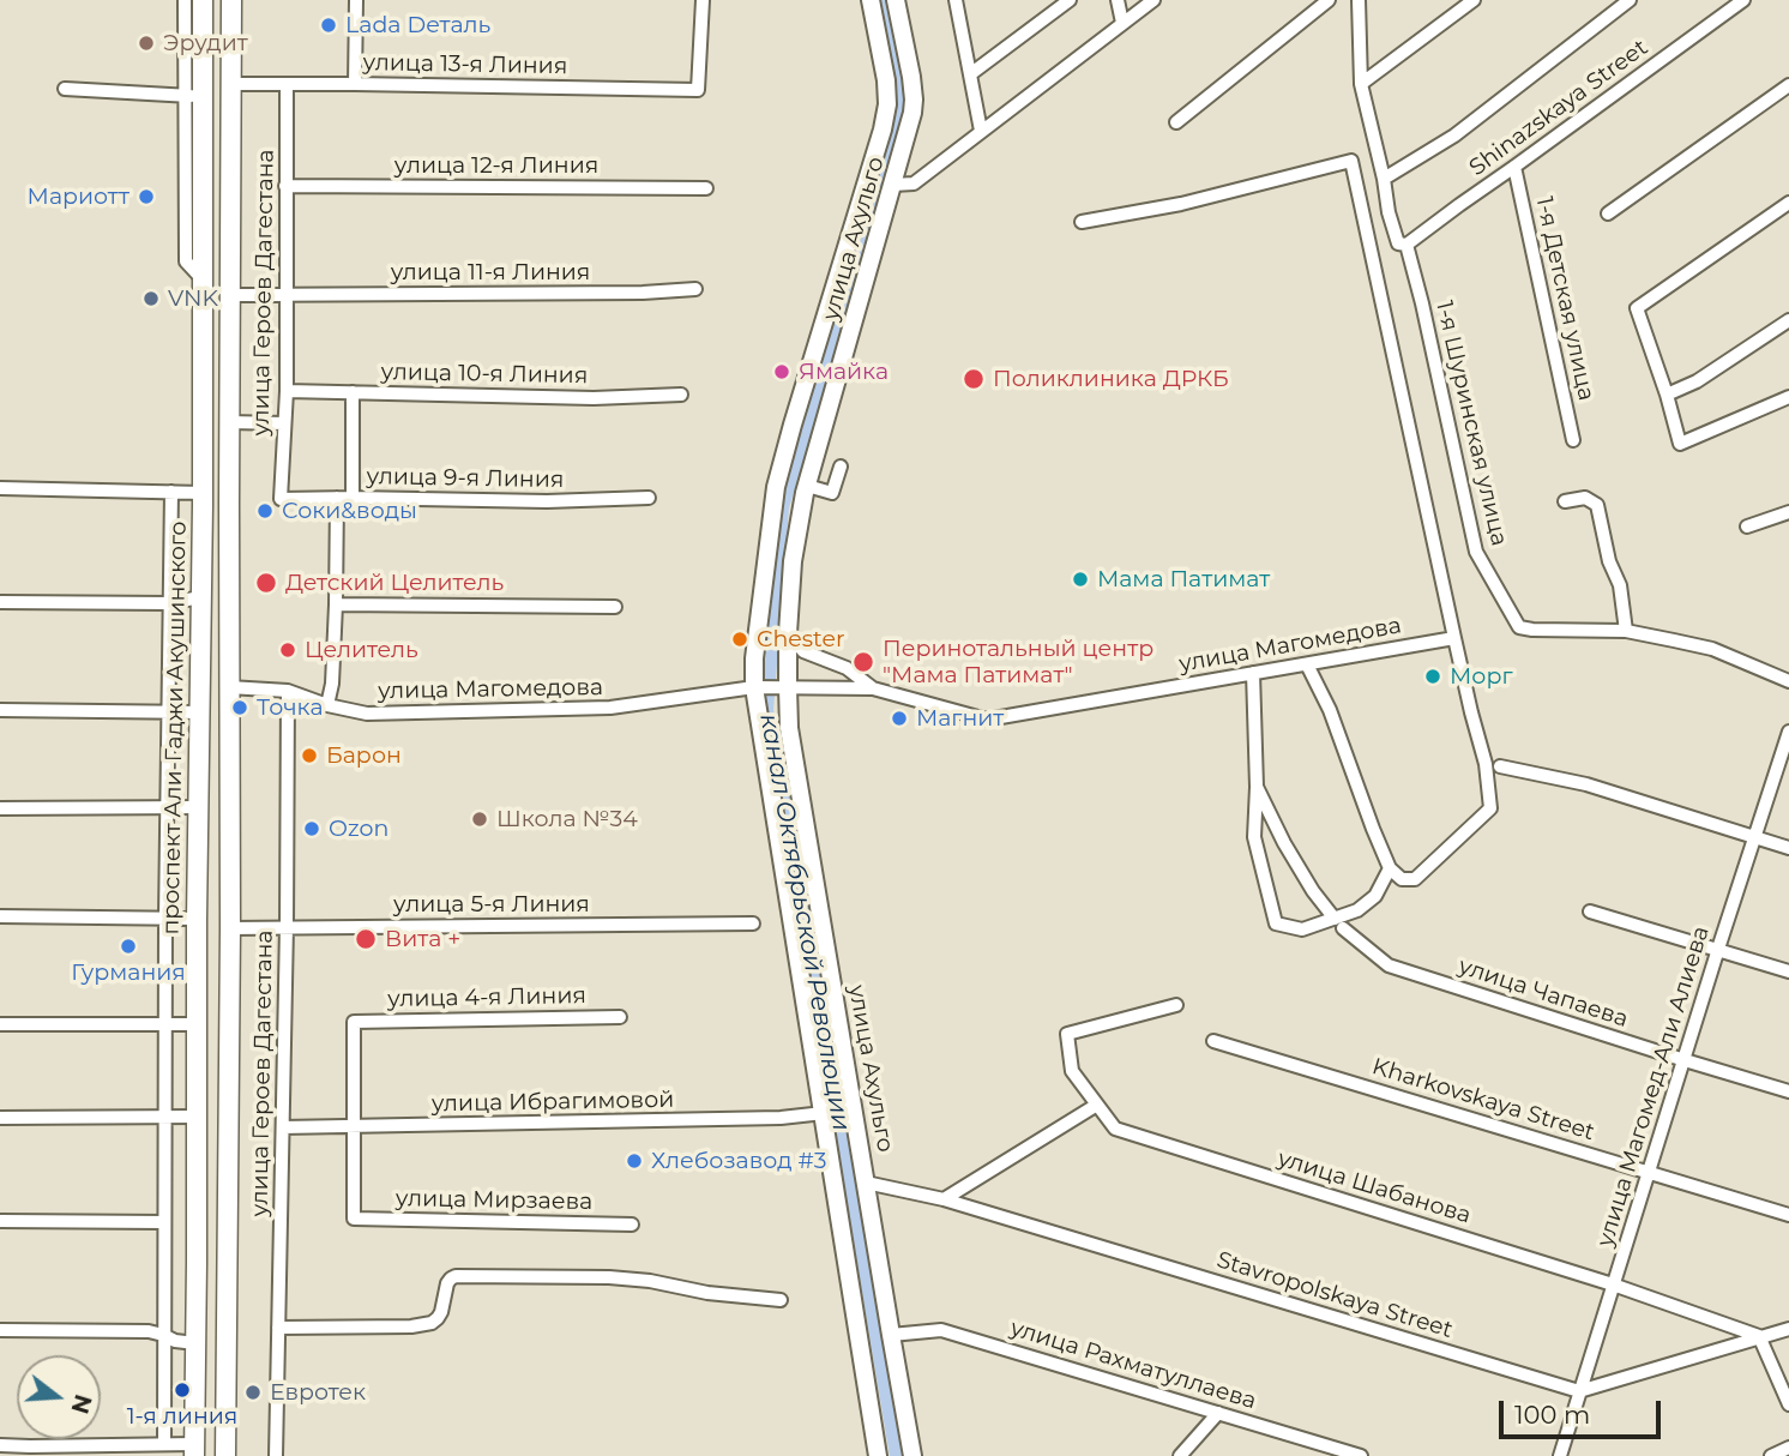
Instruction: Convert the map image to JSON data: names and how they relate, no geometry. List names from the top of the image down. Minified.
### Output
{"streets":{"main road":["улица Ахульго","проспект Али-Гаджи Акушинского"],"street":["улица 13-я Линия","Shinazskaya Street","улица 12-я Линия","улица 11-я Линия","улица Героев Дагестана","1-я Детская улица","улица 10-я Линия","1-я Шуринская улица","улица 9-я Линия","улица Магомедова","улица 5-я Линия","улица Чапаева","улица 4-я Линия","улица Магомед-Али Алиева","Kharkovskaya Street","улица Ибрагимовой","улица Шабанова","улица Мирзаева","Stavropolskaya Street","улица Рахматуллаева"]},"crossings":[["улица 13-я Линия","улица Героев Дагестана"],["Shinazskaya Street","1-я Детская улица"],["Shinazskaya Street","1-я Шуринская улица"],["улица 12-я Линия","улица Героев Дагестана"],["улица Ахульго","улица Магомедова"],["улица Ахульго","Stavropolskaya Street"],["улица Ахульго","улица Рахматуллаева"],["улица 11-я Линия","улица Героев Дагестана"],["улица Героев Дагестана","улица 10-я Линия"],["улица Героев Дагестана","улица 9-я Линия"],["улица Героев Дагестана","улица Магомедова"],["улица Героев Дагестана","улица 5-я Линия"],["улица Героев Дагестана","улица Ибрагимовой"],["улица Чапаева","улица Магомед-Али Алиева"],["улица 4-я Линия","улица Ибрагимовой"],["улица 4-я Линия","улица Мирзаева"],["улица Магомед-Али Алиева","Kharkovskaya Street"],["улица Магомед-Али Алиева","улица Шабанова"],["улица Магомед-Али Алиева","Stavropolskaya Street"],["улица Ибрагимовой","улица Мирзаева"]],"water":["канал Октябрьской Революции"],"places":["Lada Dеталь","Эрудит","Мариотт","VNK","Ямайка","Поликлиника ДРКБ","Соки&воды","Мама Патимат","Детский Целитель","Chester","Целитель","Перинотальный центр \"Мама Патимат\"","Морг","Точка","Магнит","Барон","Школа №34","Ozon","Вита +","Гурмания","Хлебозавод #3","1-я линия","Евротек"],"scale_bar":"100 m","north":"right"}
